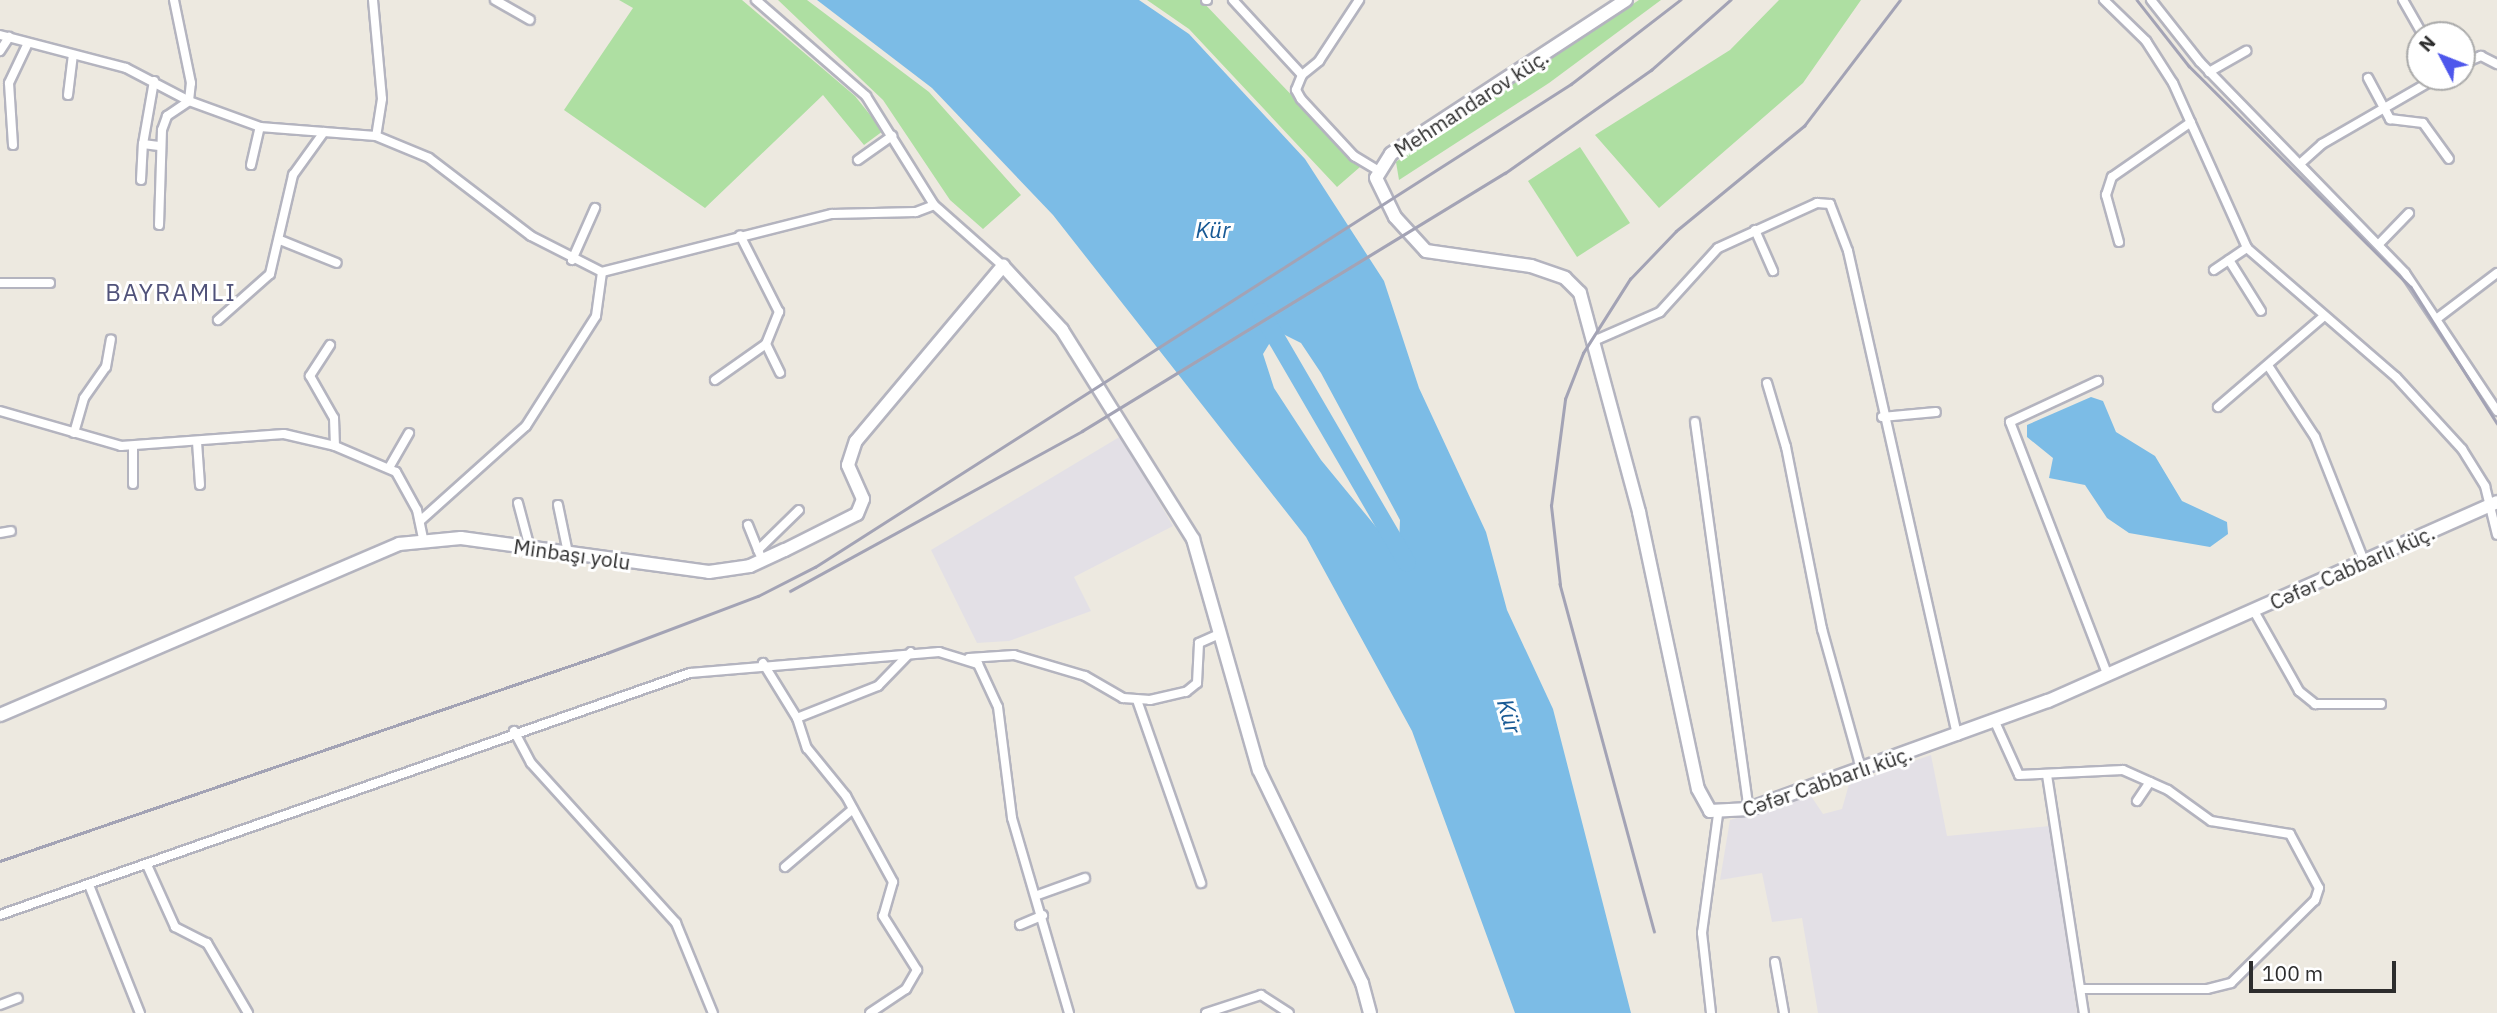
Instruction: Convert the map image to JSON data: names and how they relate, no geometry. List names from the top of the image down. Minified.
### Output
{"streets":{"street":["Mehmandarov küç.","Minbaşı yolu","Cəfər Cabbarlı küç."]},"crossings":[["Mehmandarov küç.","Cəfər Cabbarlı küç."]],"districts":["BAYRAMLI"],"water":["Kür"],"scale_bar":"100 m","north":"top left"}
